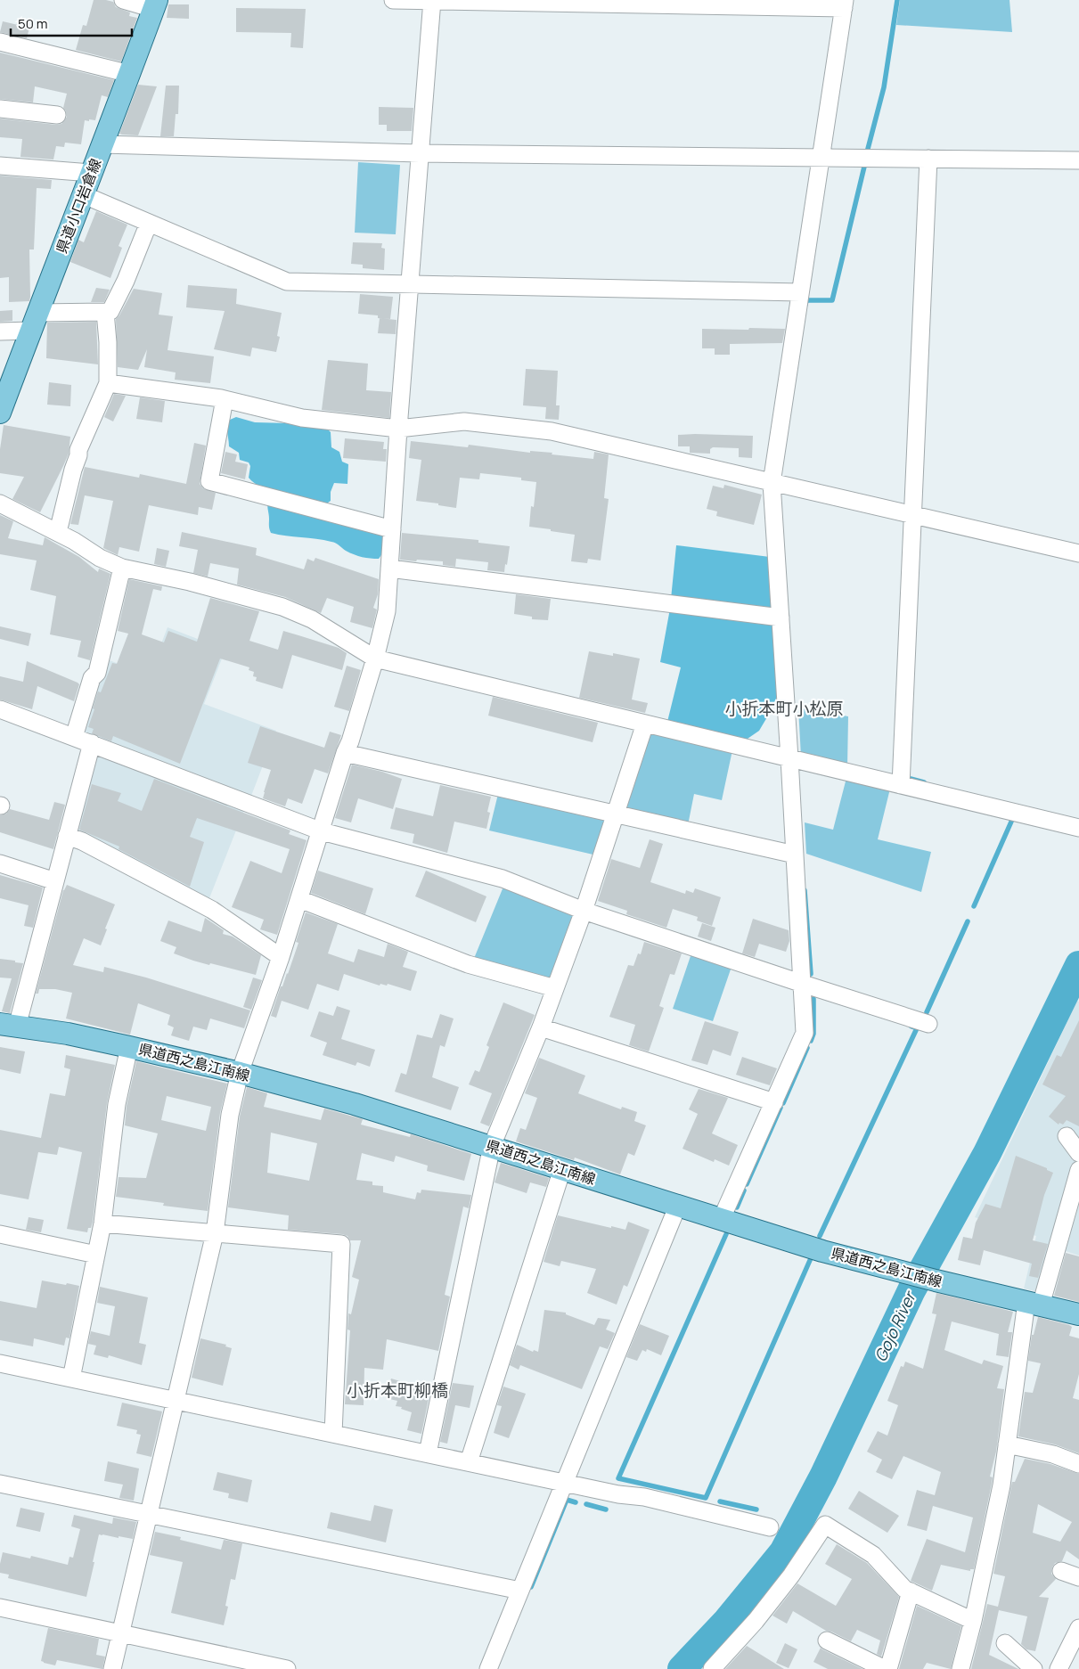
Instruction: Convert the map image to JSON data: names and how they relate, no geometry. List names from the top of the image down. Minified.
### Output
{"streets":{"main road":["県道小口岩倉線","県道西之島江南線"]},"districts":["小折本町小松原","小折本町柳橋"],"water":["Gojo River"],"scale_bar":"50 m"}
